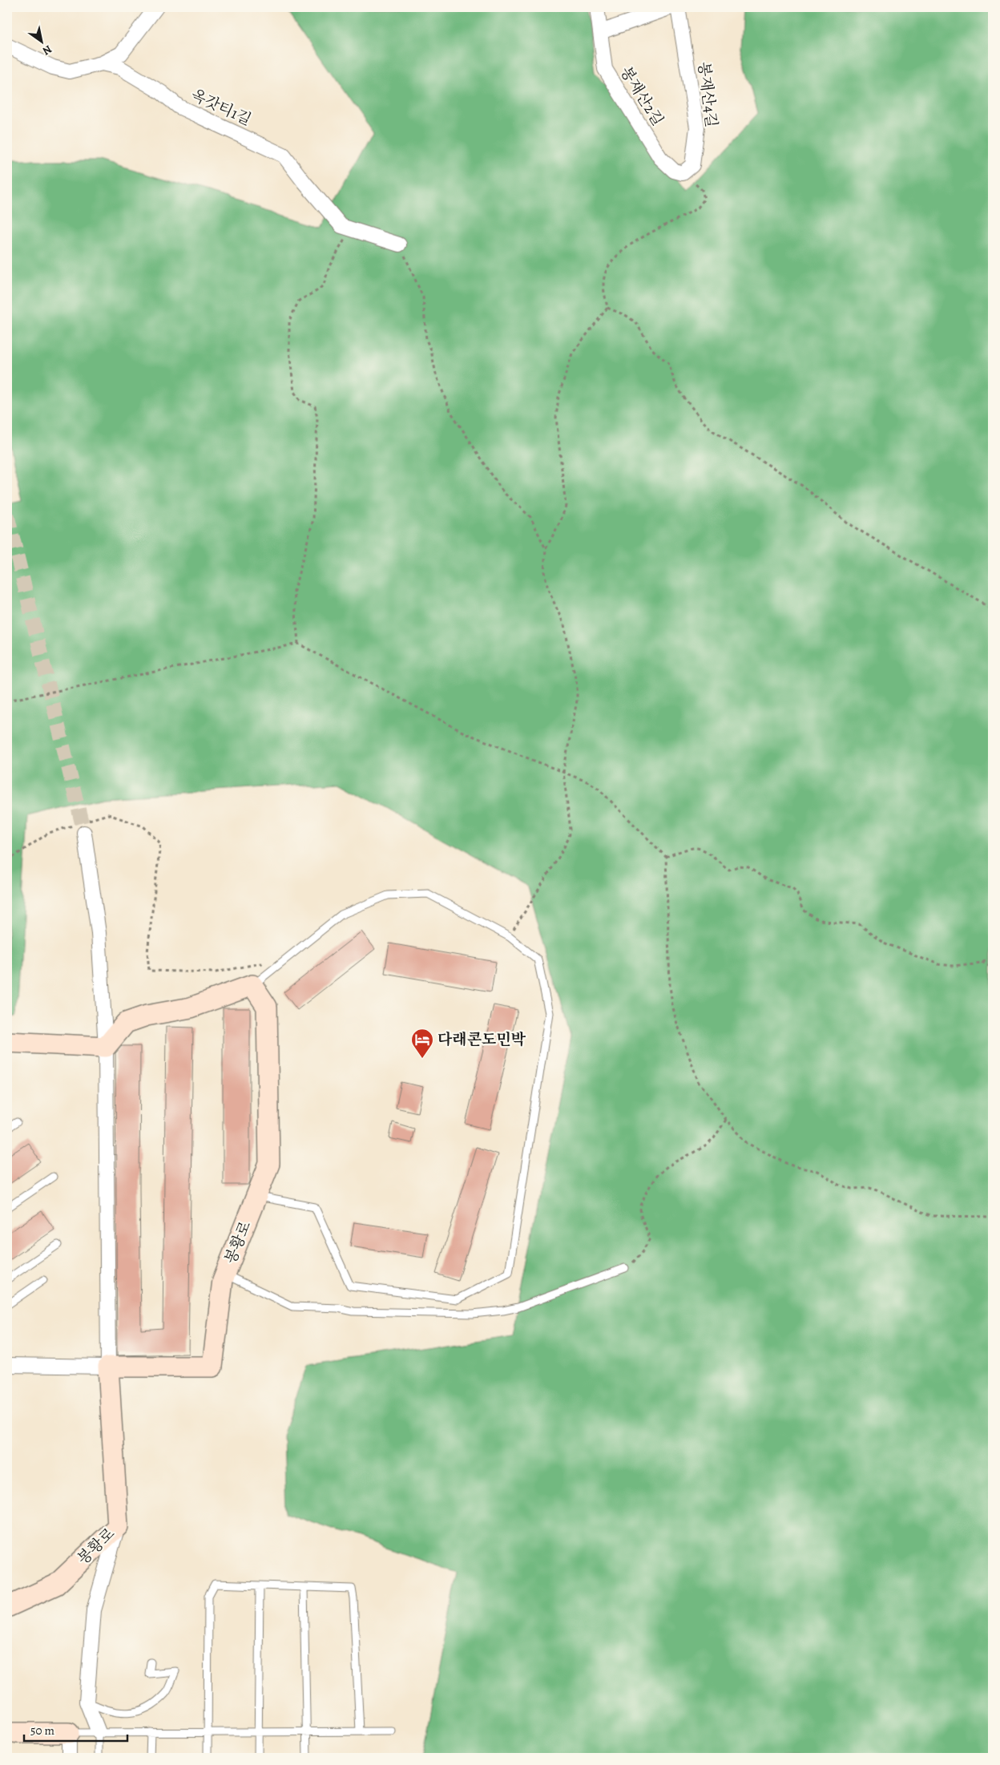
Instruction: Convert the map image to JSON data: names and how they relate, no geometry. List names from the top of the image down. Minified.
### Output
{"streets":{"street":["봉재산4길","봉재산2길","옥갓티1길","봉황로"]},"crossings":[["봉재산4길","봉재산2길"]],"places":{"hotel":["다래콘도민박"]},"scale_bar":"50 m","north":"bottom right"}
